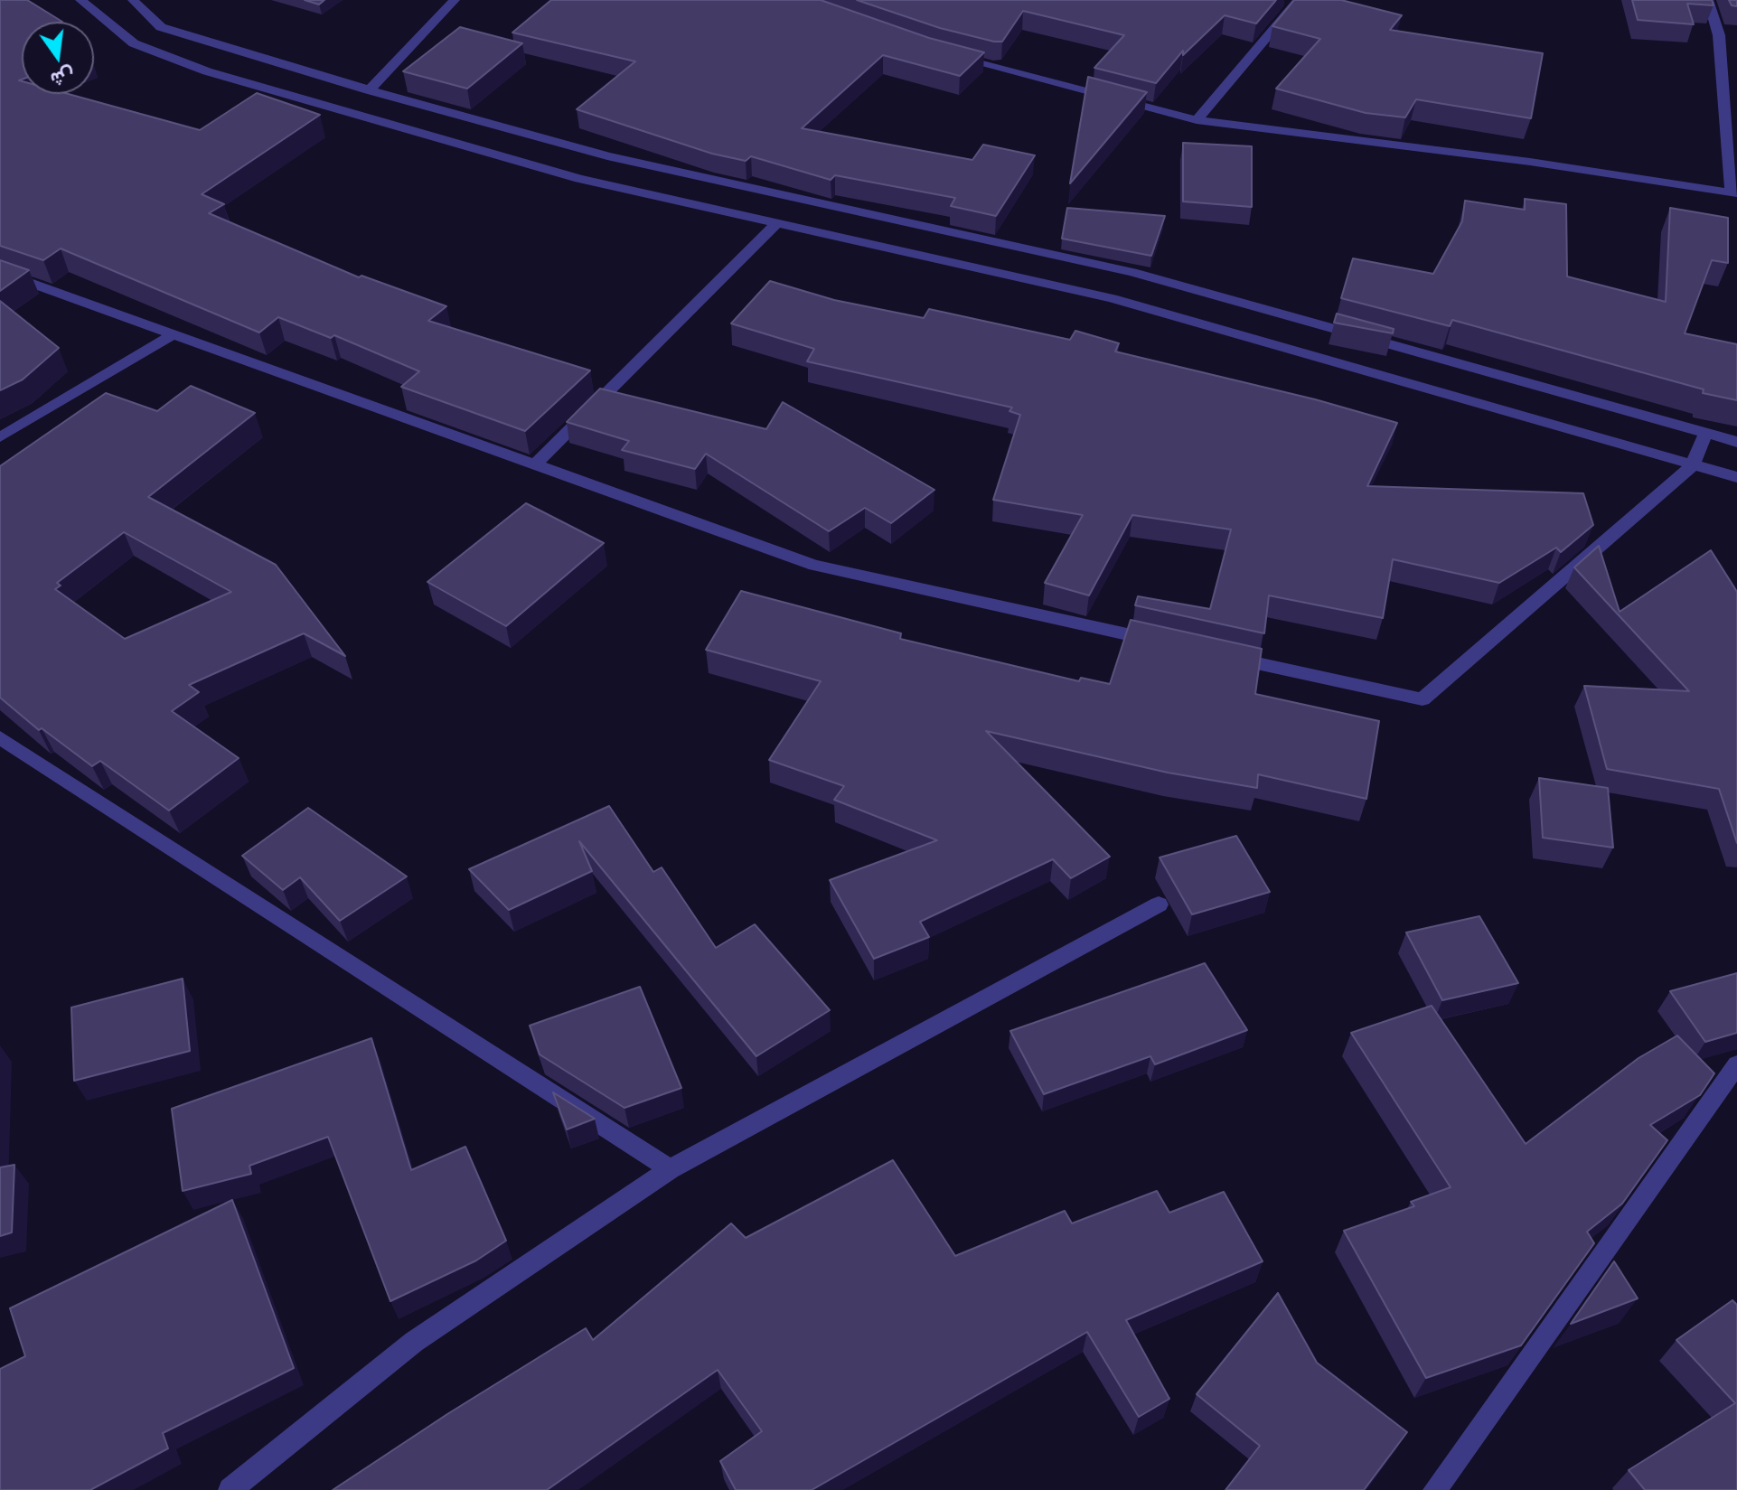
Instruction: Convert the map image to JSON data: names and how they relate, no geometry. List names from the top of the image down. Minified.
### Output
{"north":"bottom"}
